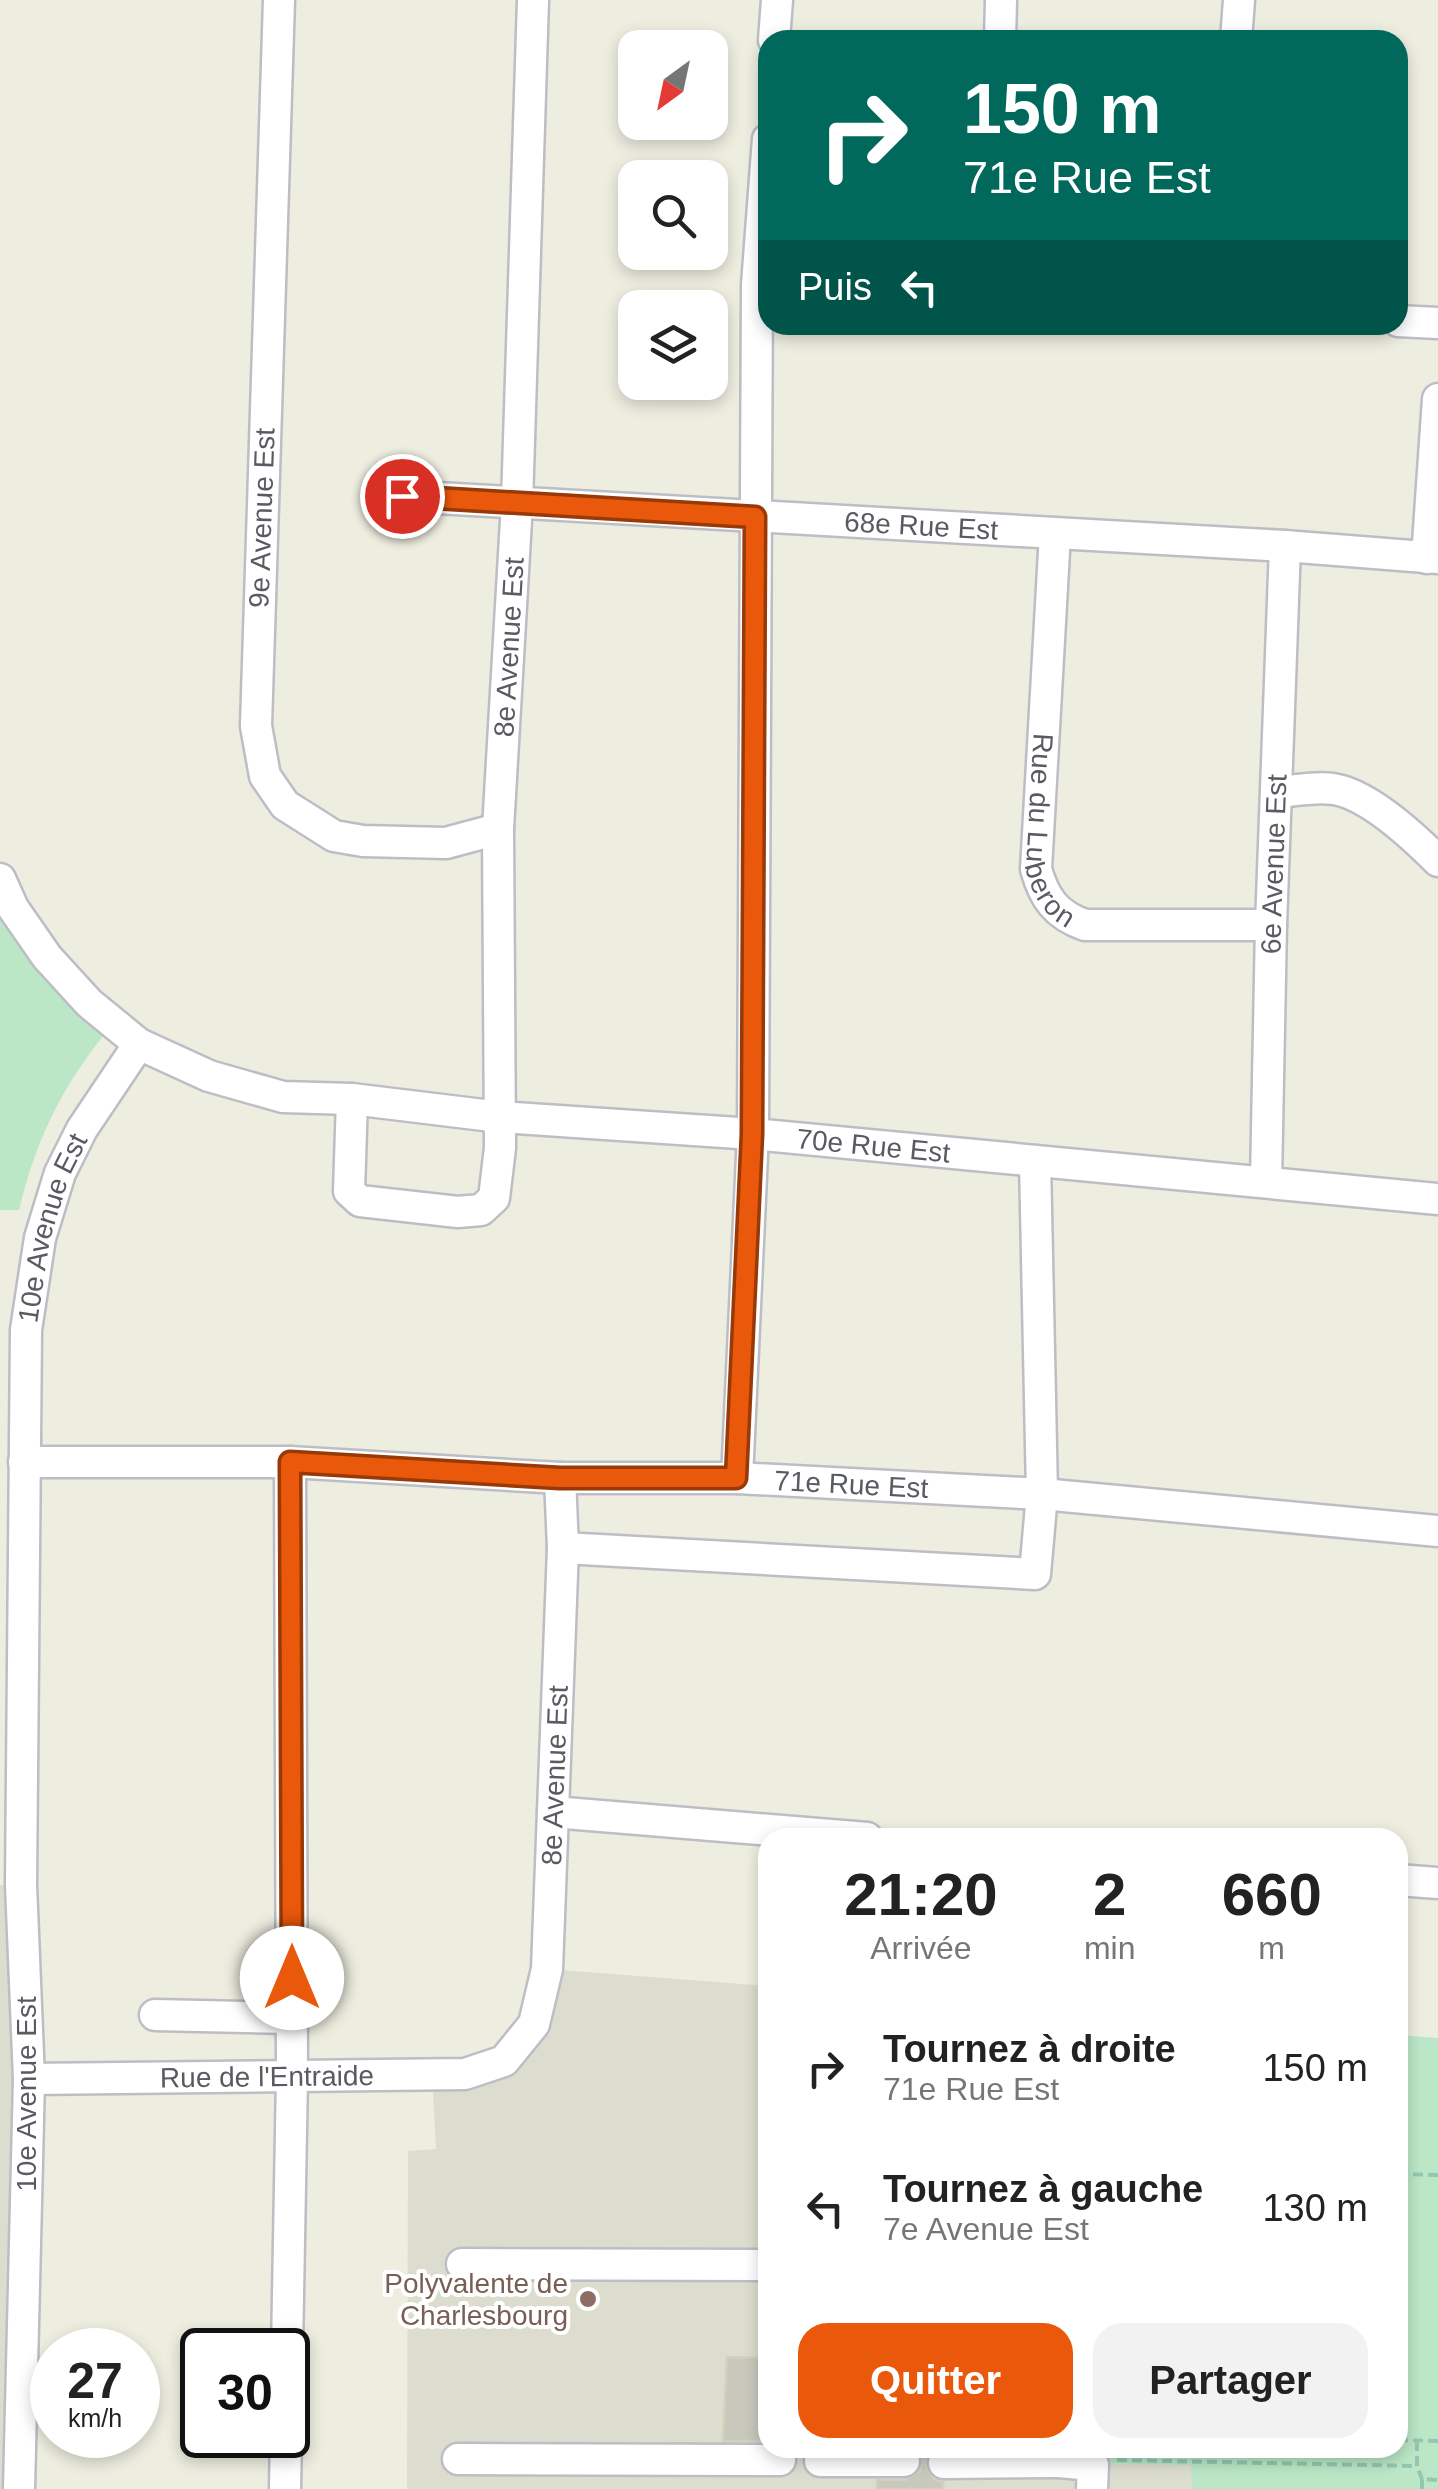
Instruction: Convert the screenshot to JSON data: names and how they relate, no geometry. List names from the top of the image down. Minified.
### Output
{"streets":{"street":["9e Avenue Est","68e Rue Est","8e Avenue Est","Rue du Luberon","6e Avenue Est","70e Rue Est","10e Avenue Est","71e Rue Est","Rue de l'Entraide"]},"crossings":[["9e Avenue Est","8e Avenue Est"],["68e Rue Est","8e Avenue Est"],["68e Rue Est","Rue du Luberon"],["68e Rue Est","6e Avenue Est"],["8e Avenue Est","70e Rue Est"],["8e Avenue Est","71e Rue Est"],["8e Avenue Est","Rue de l'Entraide"],["Rue du Luberon","6e Avenue Est"],["6e Avenue Est","70e Rue Est"],["70e Rue Est","10e Avenue Est"],["10e Avenue Est","71e Rue Est"],["10e Avenue Est","Rue de l'Entraide"]],"places":["Polyvalente de Charlesbourg"],"north":"bottom left","page":{"turn":["150 m","71e Rue Est"],"then":"Puis","eta":["21:20","Arrivée","2","min","660","m"],"list":[{"name":"Tournez à droite","note":"71e Rue Est","value":"150 m"},{"name":"Tournez à gauche","note":"7e Avenue Est","value":"130 m"}],"buttons":["Quitter","Partager"],"speed":"27 km/h","limit":"30"}}
